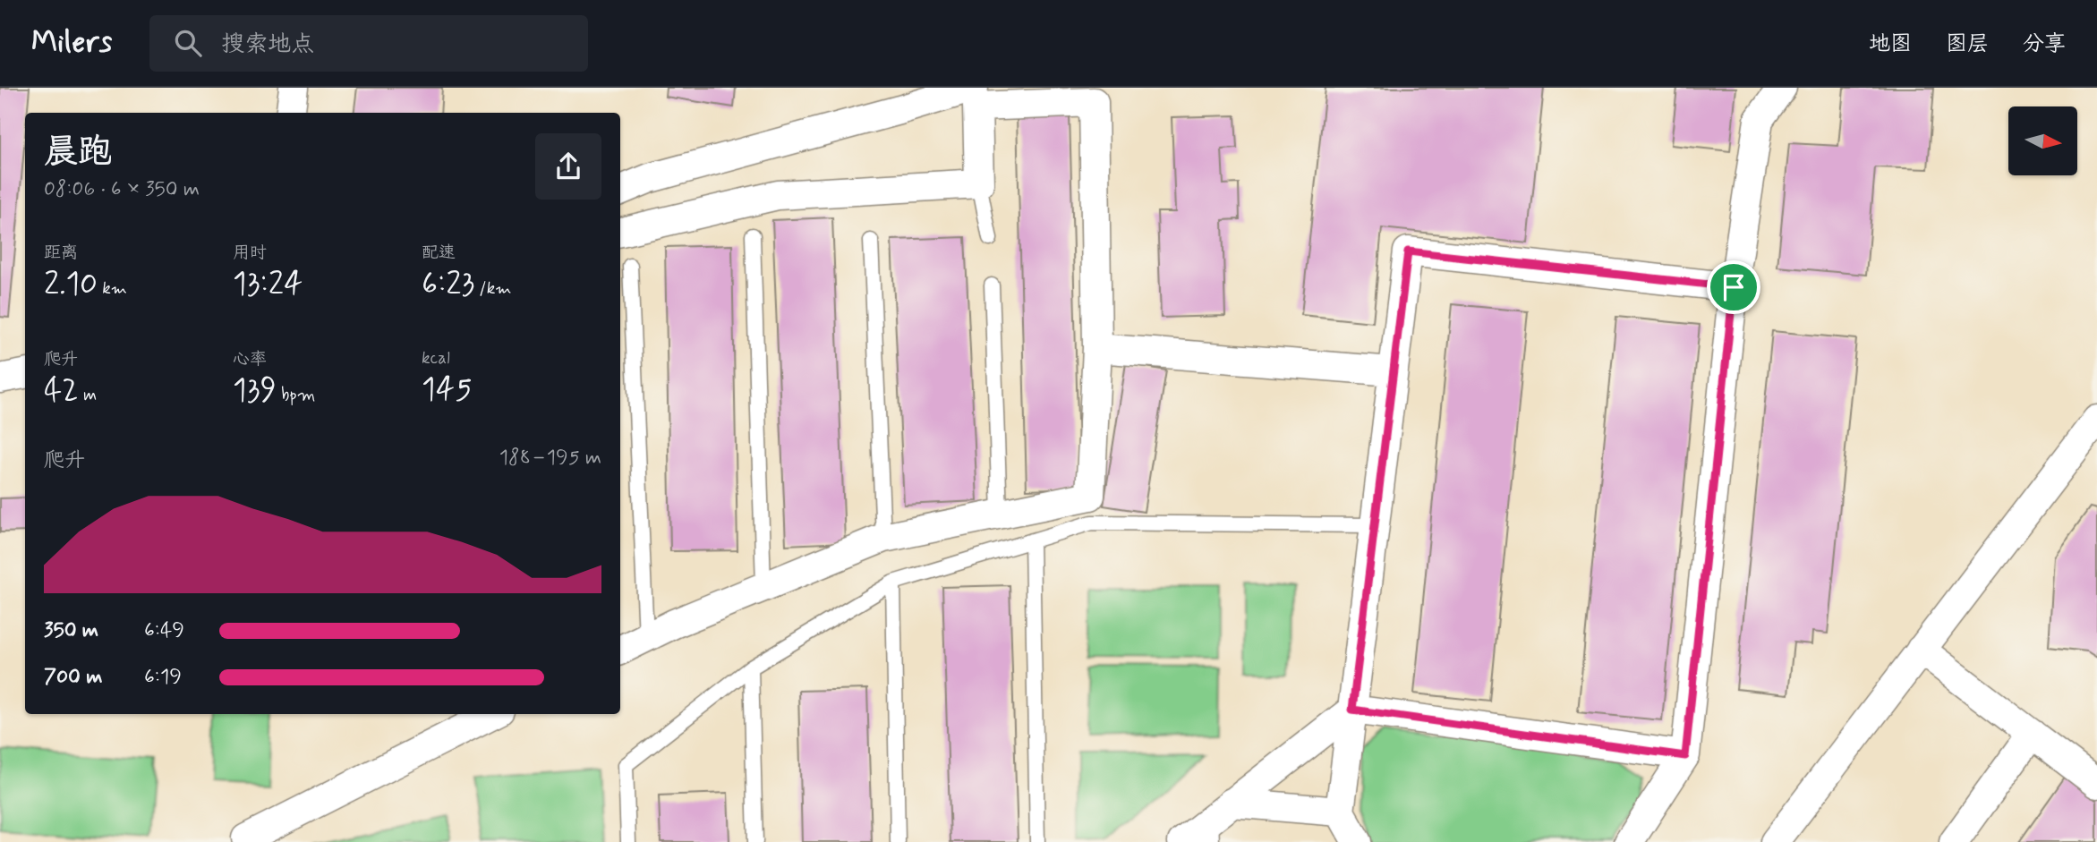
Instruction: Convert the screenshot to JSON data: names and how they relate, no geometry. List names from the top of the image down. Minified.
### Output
{"north":"right","page":{"header":"Milers","search":"搜索地点","nav":["地图","图层","分享"],"heading":["晨跑","08:06 · 6 × 350 m"],"stats":[["距离","2.10 km"],["用时","13:24"],["配速","6:23 /km"],["爬升","42 m"],["心率","139 bpm"],["kcal","145"]],"chart":["爬升","188–195 m"],"list":[{"name":"350 m","note":"6:49"},{"name":"700 m","note":"6:19"}]}}
